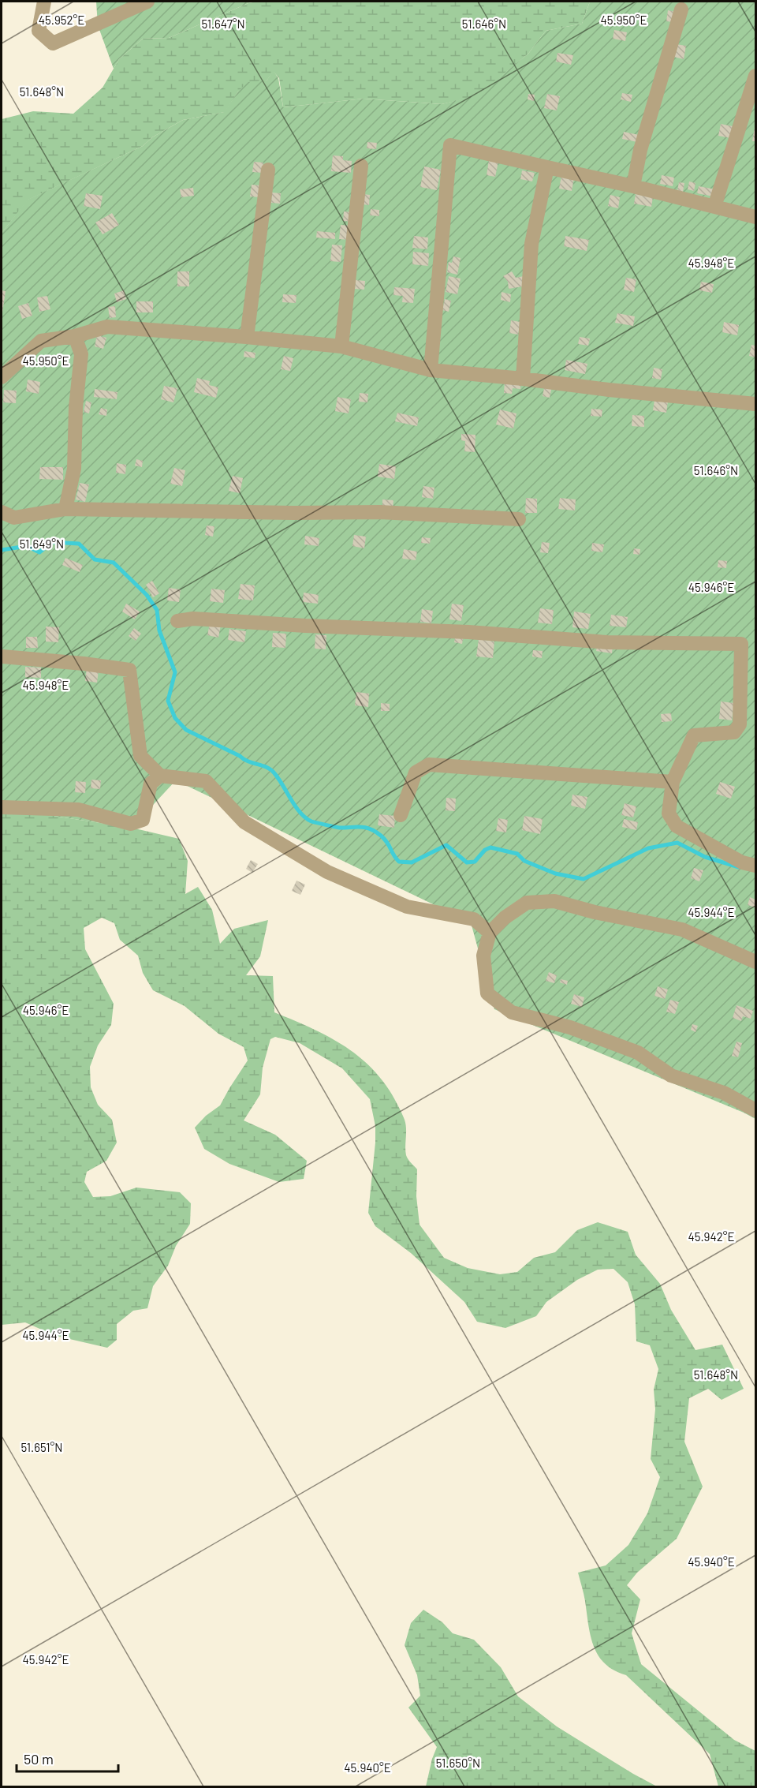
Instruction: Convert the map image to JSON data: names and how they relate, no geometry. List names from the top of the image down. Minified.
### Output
{"scale_bar":"50 m","coordinates":["45.950°E","45.952°E","51.647°N","51.646°N","51.648°N","45.948°E","51.649°N","45.946°E","45.944°E","45.942°E","51.651°N","45.940°E","51.650°N"]}
